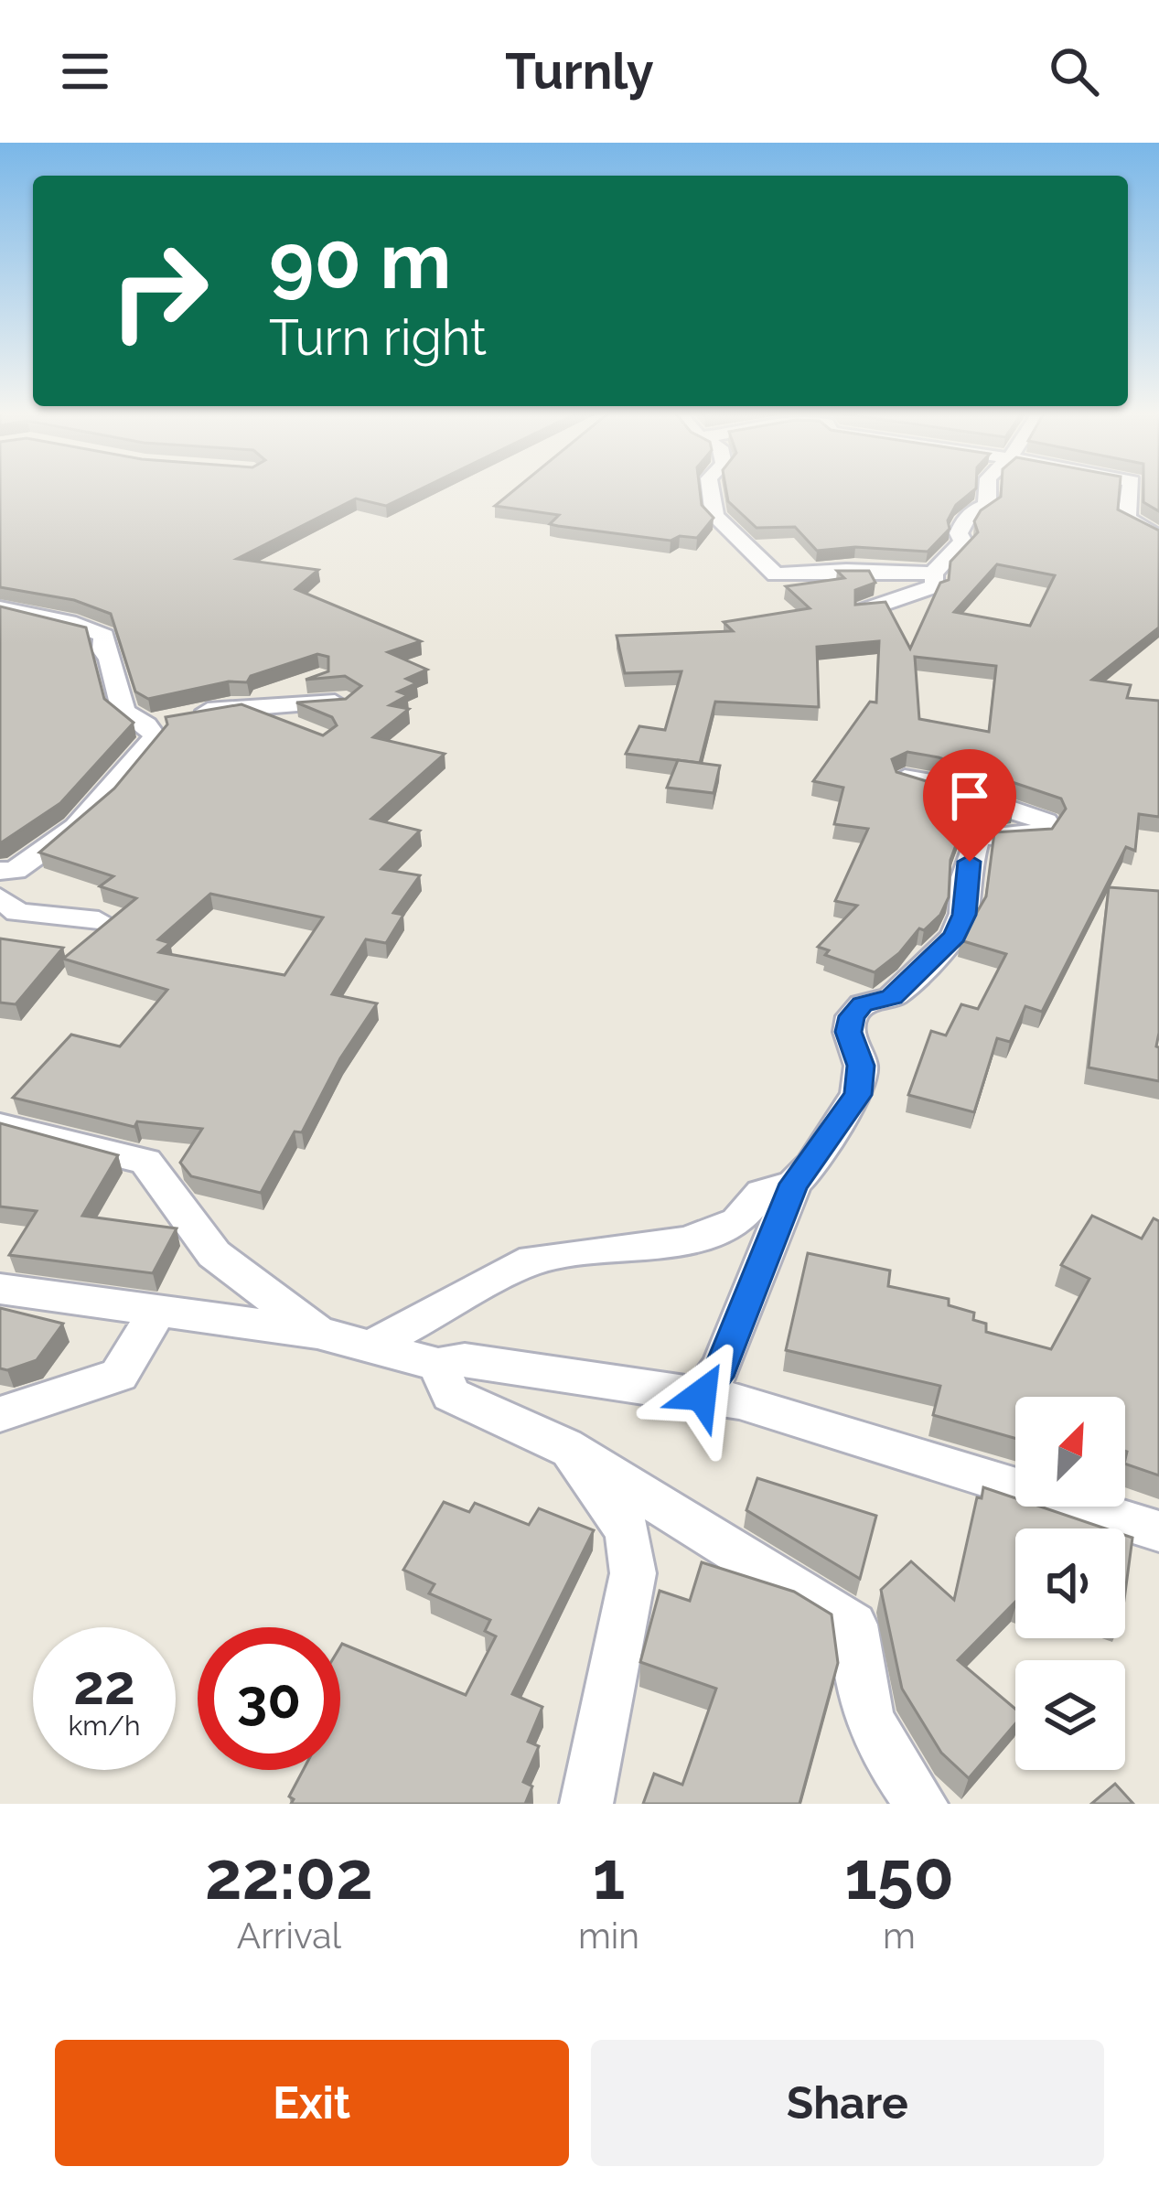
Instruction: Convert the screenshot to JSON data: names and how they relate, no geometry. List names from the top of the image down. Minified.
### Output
{"north":"top right","page":{"header":"Turnly","turn":["90 m","Turn right"],"speed":"22 km/h","limit":"30","eta":["22:02","Arrival","1","min","150","m"],"buttons":["Exit","Share"]}}
